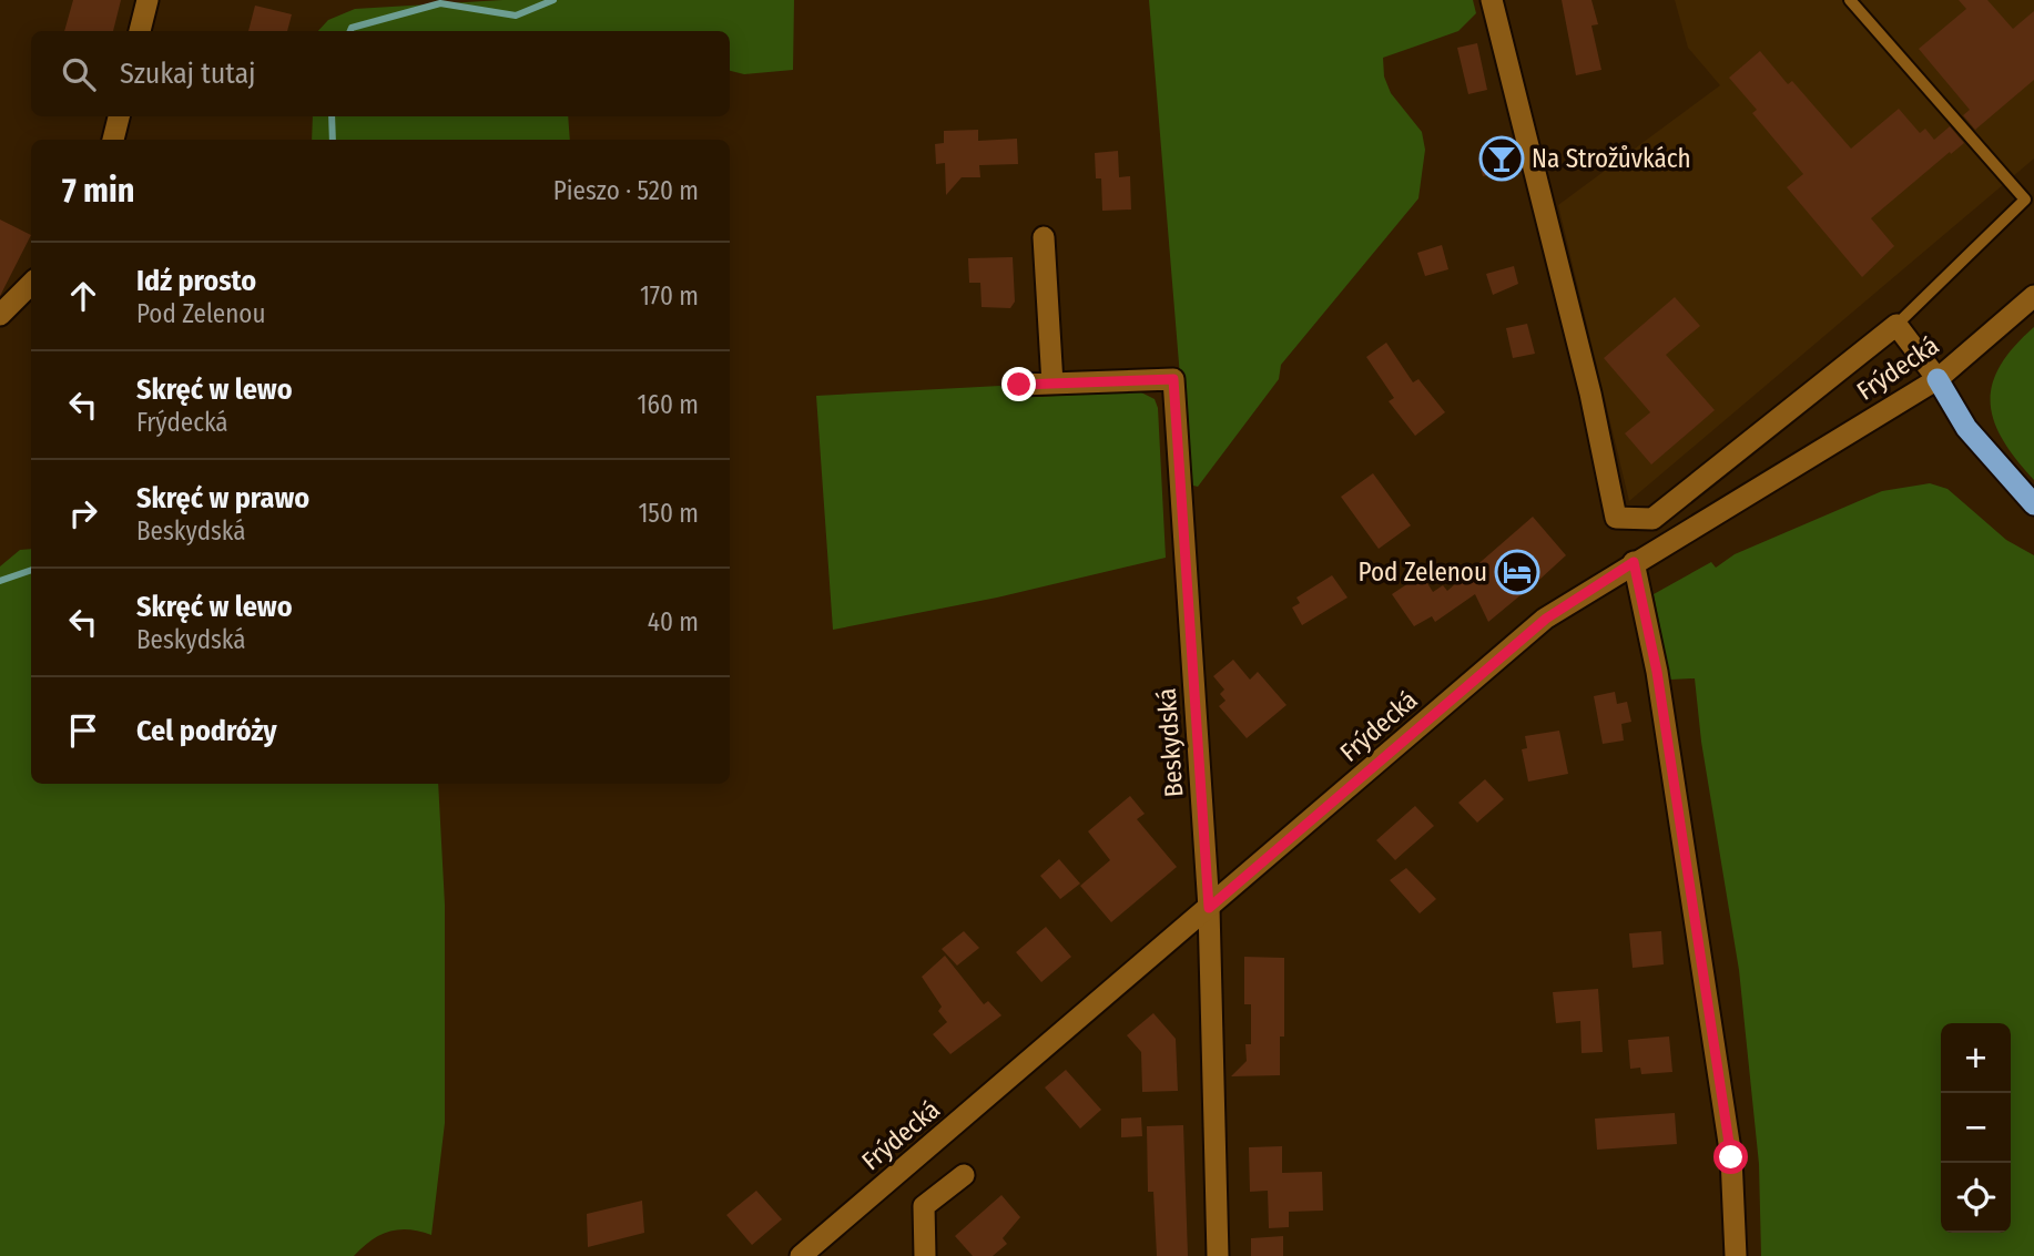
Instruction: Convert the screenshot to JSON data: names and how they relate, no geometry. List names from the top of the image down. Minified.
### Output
{"streets":{"street":["Frýdecká","Beskydská"]},"crossings":[["Frýdecká","Beskydská"]],"places":{"bar":["Na Strožůvkách"],"hotel":["Pod Zelenou"]},"page":{"search":"Szukaj tutaj","heading":["7 min","Pieszo · 520 m"],"list":[["Idź prosto","Pod Zelenou","170 m"],["Skręć w lewo","Frýdecká","160 m"],["Skręć w prawo","Beskydská","150 m"],["Skręć w lewo","Beskydská","40 m"],"Cel podróży"],"map_buttons":["+","−"]}}
